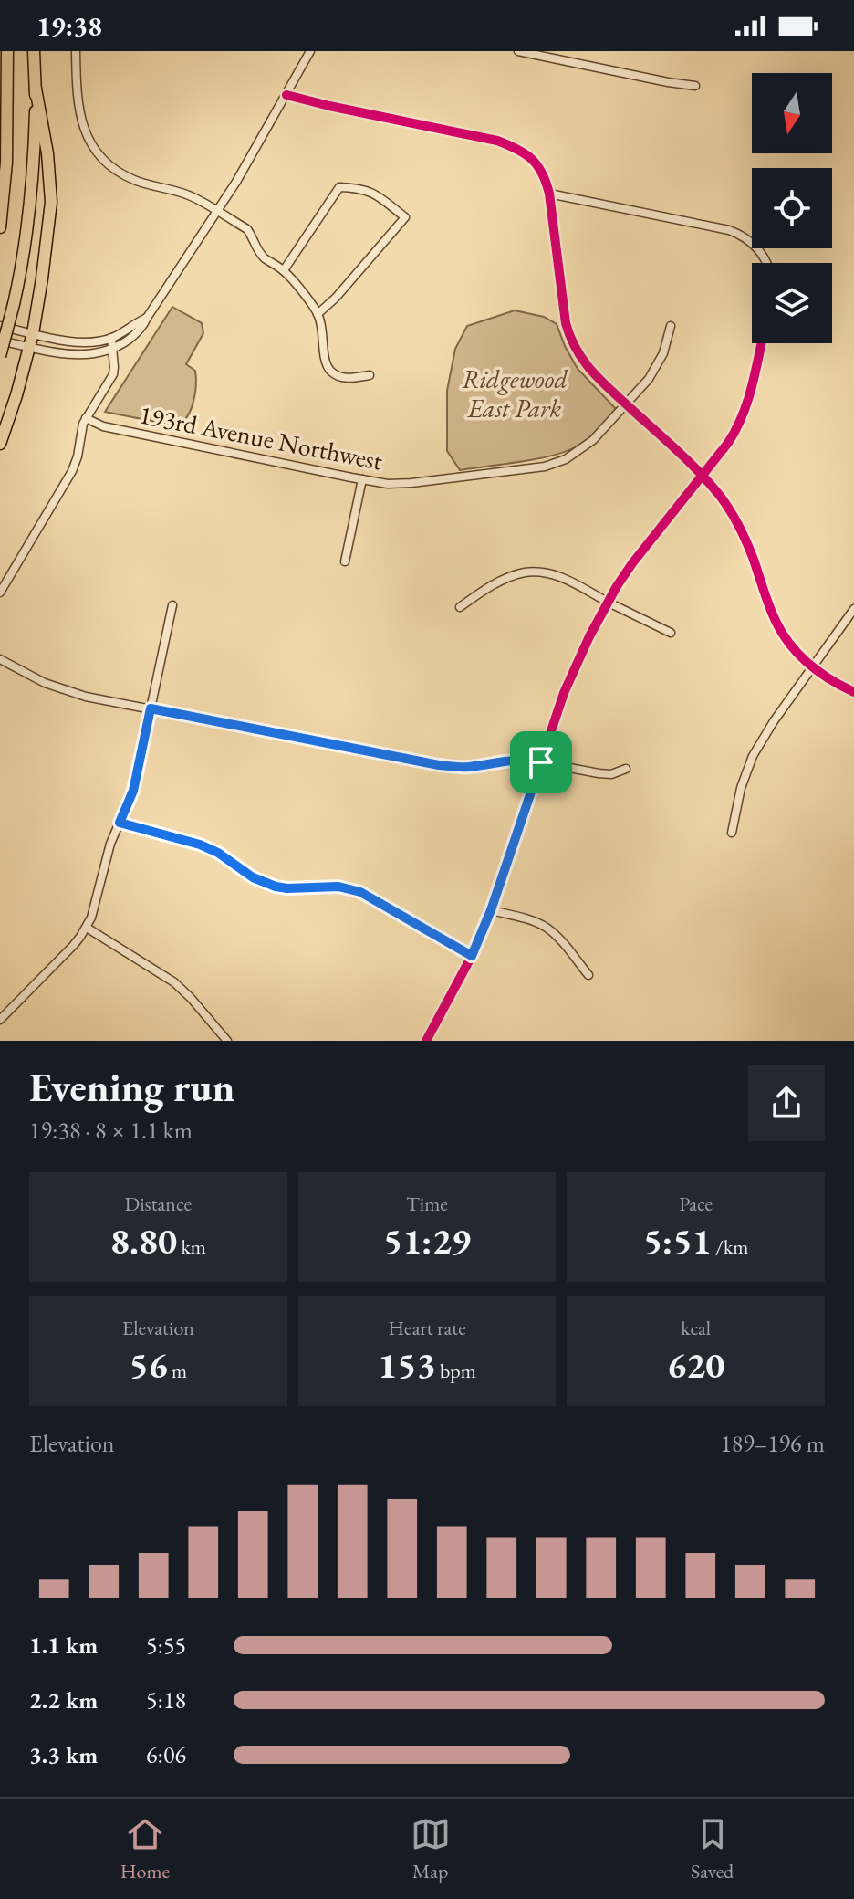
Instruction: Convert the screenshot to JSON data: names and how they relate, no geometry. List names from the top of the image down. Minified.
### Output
{"streets":{"street":["193rd Avenue Northwest"]},"parks":["Ridgewood East Park"],"north":"bottom","page":{"status":"19:38","heading":["Evening run","19:38 · 8 × 1.1 km"],"stats":[["Distance","8.80 km"],["Time","51:29"],["Pace","5:51 /km"],["Elevation","56 m"],["Heart rate","153 bpm"],["kcal","620"]],"chart":["Elevation","189–196 m"],"list":[{"name":"1.1 km","note":"5:55"},{"name":"2.2 km","note":"5:18"},{"name":"3.3 km","note":"6:06"}],"tabs":["Home","Map","Saved"]}}
